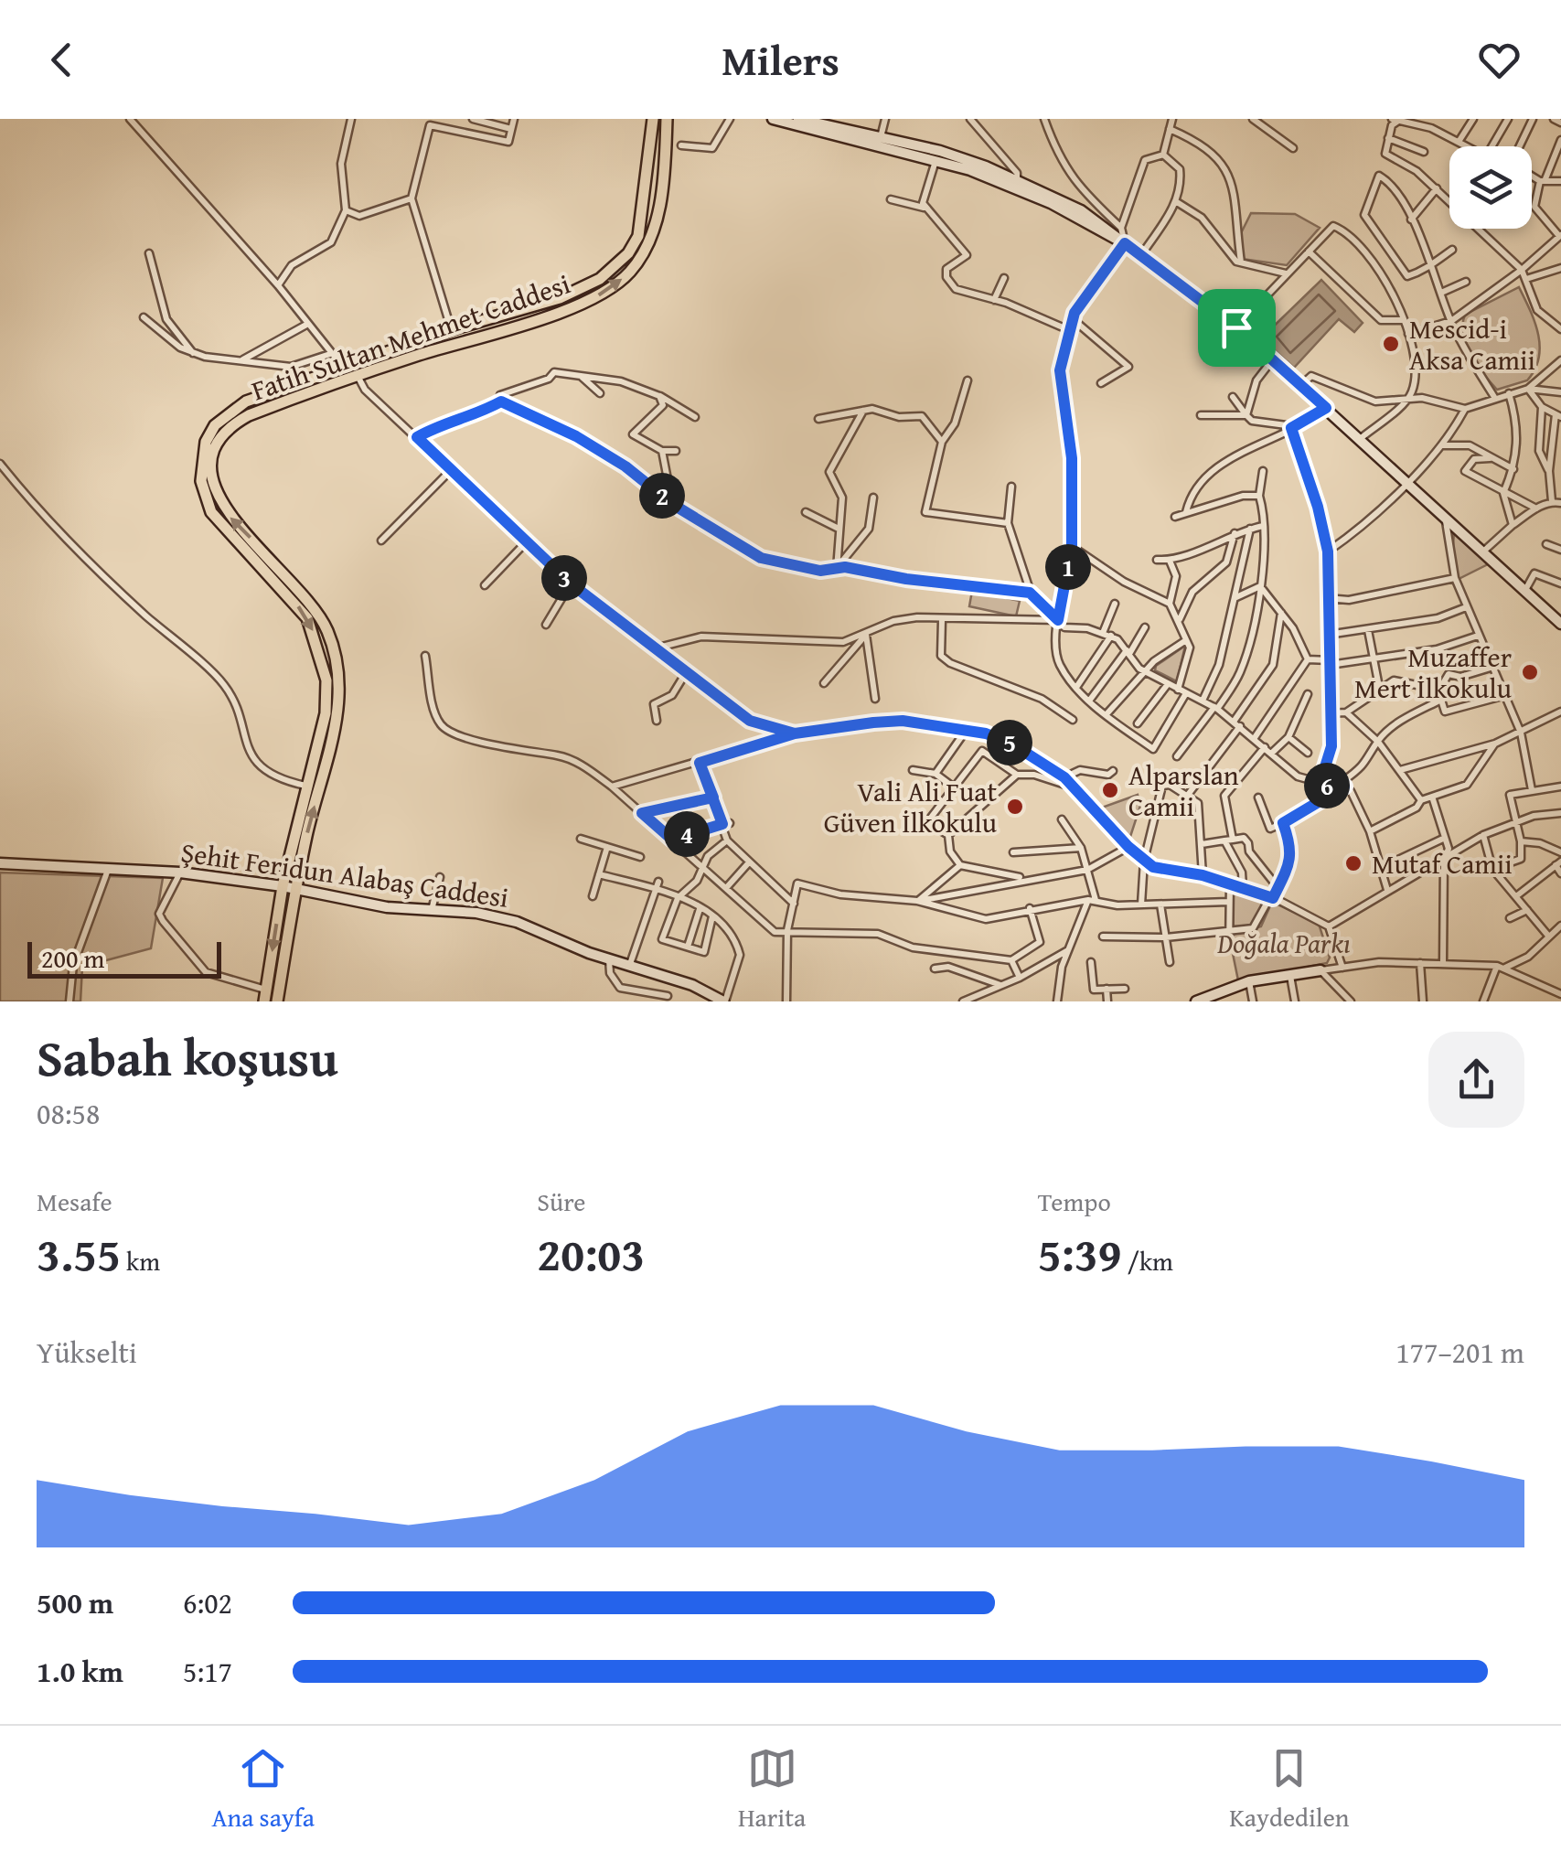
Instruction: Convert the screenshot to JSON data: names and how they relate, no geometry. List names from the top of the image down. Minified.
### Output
{"streets":{"main road":["Fatih Sultan Mehmet Caddesi"],"street":["Şehit Feridun Alabaş Caddesi"]},"crossings":[["Fatih Sultan Mehmet Caddesi","Şehit Feridun Alabaş Caddesi"]],"parks":["Doğala Parkı"],"places":["Mescid-i Aksa Camii","Muzaffer Mert İlkokulu","Alparslan Camii","Vali Ali Fuat Güven İlkokulu","Mutaf Camii"],"scale_bar":"200 m","page":{"header":"Milers","pins":["2","1","3","5","6","4"],"scale":"200 m","heading":["Sabah koşusu","08:58"],"stats":[["Mesafe","3.55 km"],["Süre","20:03"],["Tempo","5:39 /km"]],"chart":["Yükselti","177–201 m"],"list":[{"name":"500 m","note":"6:02"},{"name":"1.0 km","note":"5:17"}],"tabs":["Ana sayfa","Harita","Kaydedilen"]}}
